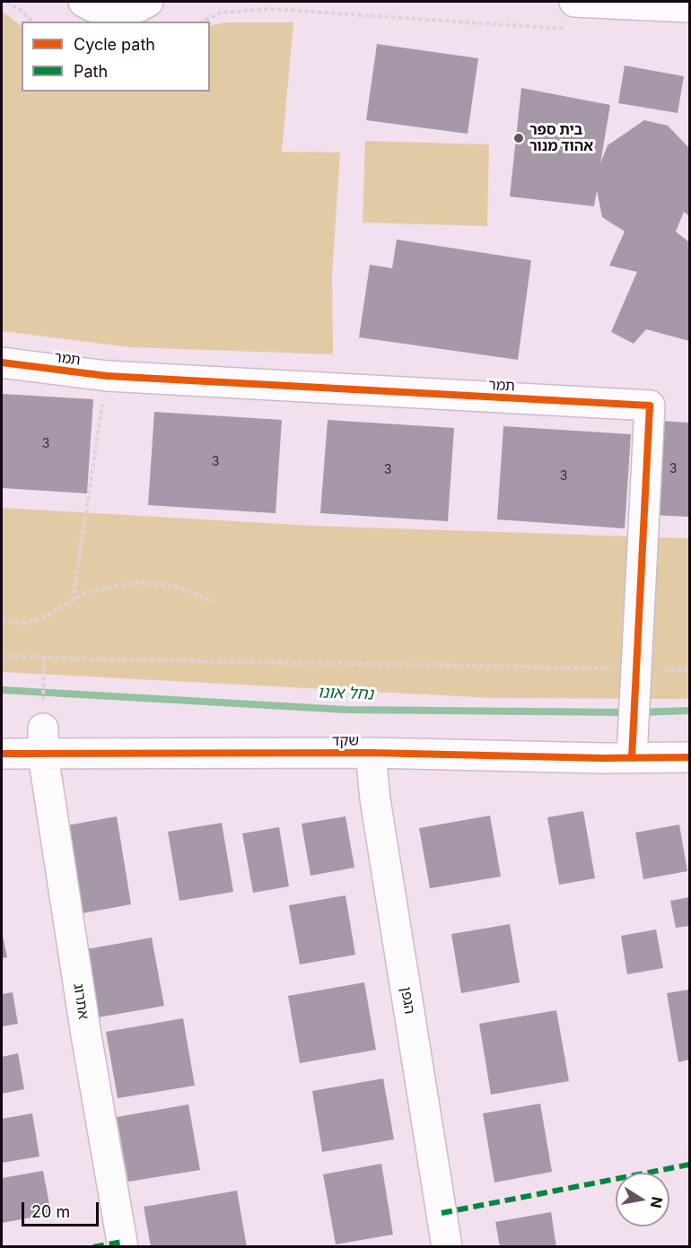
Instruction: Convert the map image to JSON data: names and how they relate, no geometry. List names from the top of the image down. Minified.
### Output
{"streets":{"street":["תמר","שקד","הגפן","אתרוג"]},"crossings":[["תמר","שקד"],["שקד","הגפן"],["שקד","אתרוג"]],"water":["נחל אונו"],"places":["בית ספר אהוד מנור"],"house_numbers":["3","3","3","3","3"],"legend":["Cycle path","Path"],"scale_bar":"20 m","north":"right"}
